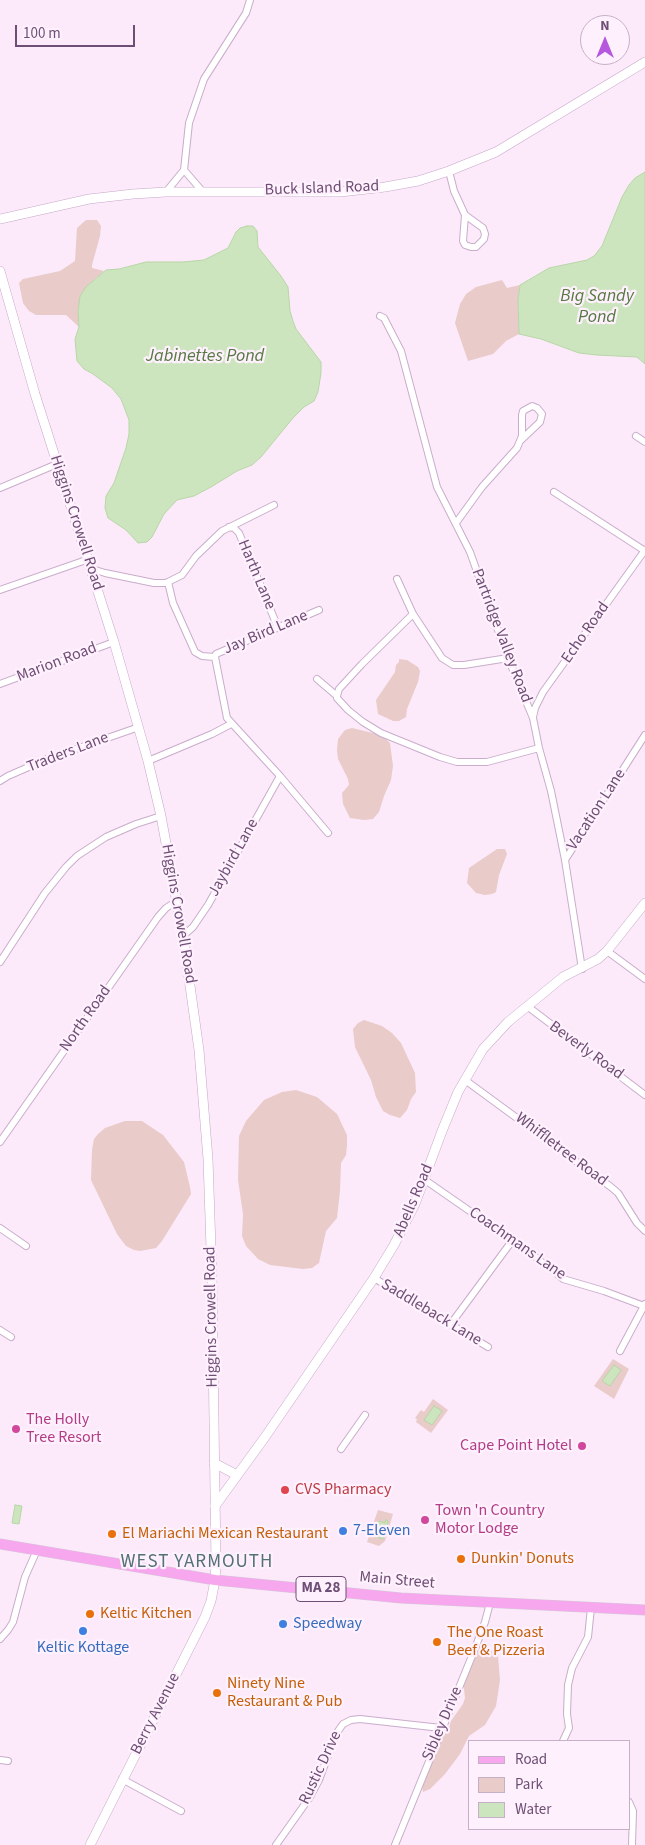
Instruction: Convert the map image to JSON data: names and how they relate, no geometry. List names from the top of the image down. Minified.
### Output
{"streets":{"main road":["Buck Island Road","Higgins Crowell Road","Abells Road","Main Street","MA 28","Berry Avenue"],"street":["Harth Lane","Jay Bird Lane","Echo Road","Partridge Valley Road","Marion Road","Traders Lane","Vacation Lane","Jaybird Lane","North Road","Beverly Road","Whiffletree Road","Coachmans Lane","Saddleback Lane","Sibley Drive","Rustic Drive"]},"crossings":[["Higgins Crowell Road","Marion Road"],["Higgins Crowell Road","Traders Lane"],["Higgins Crowell Road","Jaybird Lane"],["Higgins Crowell Road","North Road"],["Higgins Crowell Road","Abells Road"],["Higgins Crowell Road","Main Street"],["Higgins Crowell Road","Berry Avenue"],["Harth Lane","Jay Bird Lane"],["Echo Road","Partridge Valley Road"],["Partridge Valley Road","Vacation Lane"],["Partridge Valley Road","Abells Road"],["Beverly Road","Abells Road"],["Whiffletree Road","Abells Road"],["Abells Road","Coachmans Lane"],["Abells Road","Saddleback Lane"],["Main Street","Berry Avenue"],["Main Street","Sibley Drive"],["Sibley Drive","Rustic Drive"]],"districts":["WEST YARMOUTH"],"water":["Big Sandy Pond","Jabinettes Pond"],"places":["The Holly Tree Resort","Cape Point Hotel","CVS Pharmacy","Town 'n Country Motor Lodge","7-Eleven","El Mariachi Mexican Restaurant","Dunkin' Donuts","Keltic Kitchen","Speedway","Keltic Kottage","The One Roast Beef & Pizzeria","Ninety Nine Restaurant & Pub"],"legend":["Road","Park","Water"],"scale_bar":"100 m","north":"top"}
